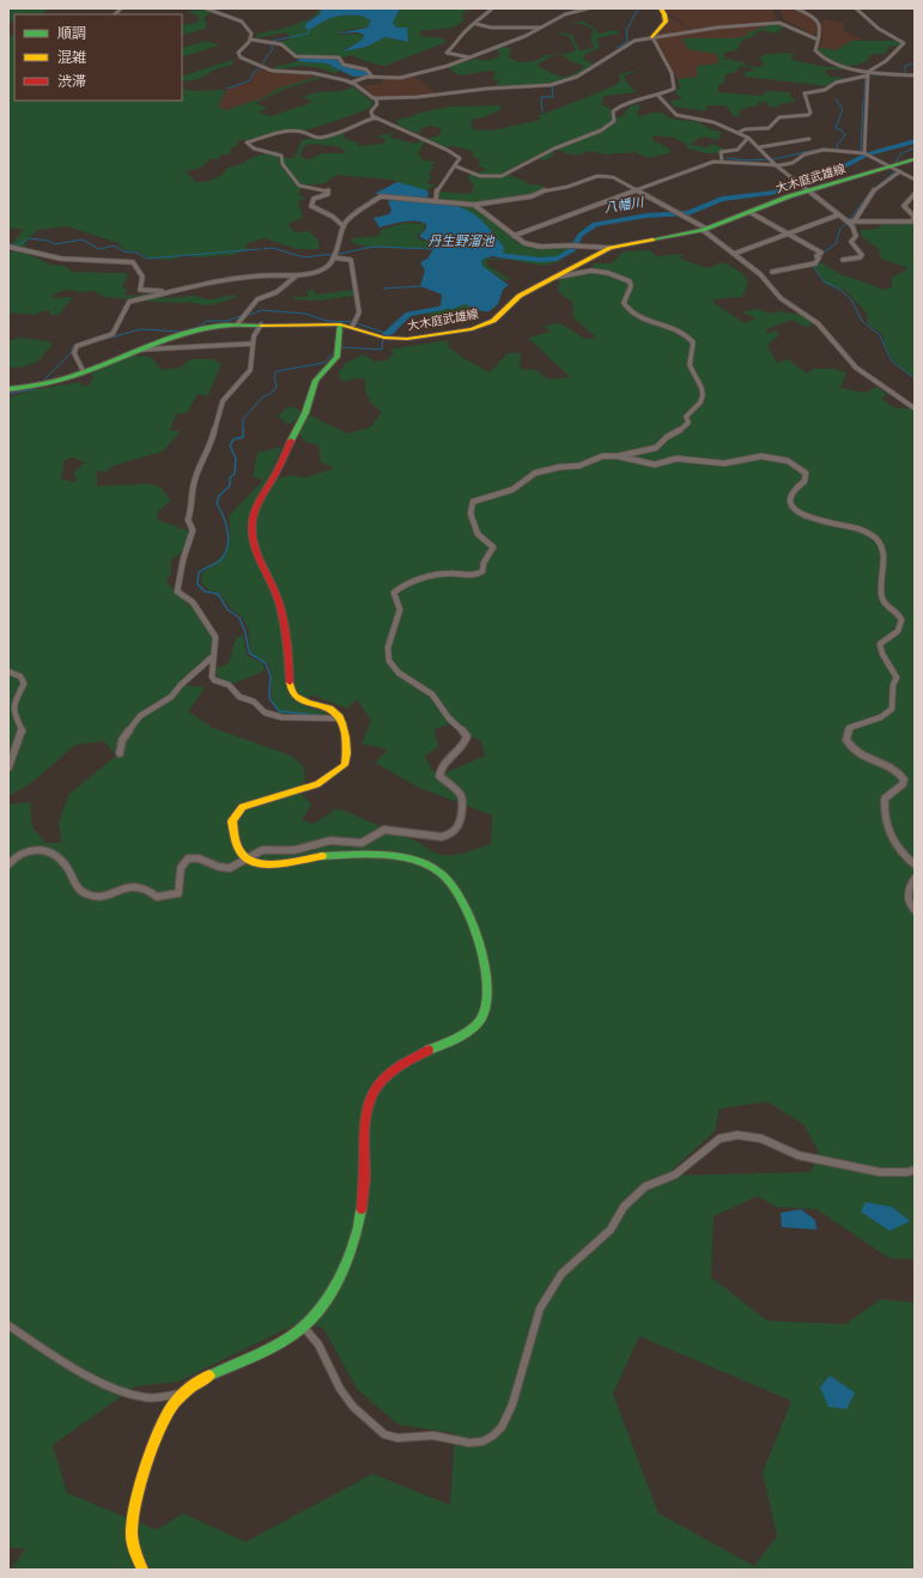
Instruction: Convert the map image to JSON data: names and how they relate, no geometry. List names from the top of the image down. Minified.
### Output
{"streets":{"street":["大木庭武雄線"]},"water":["八幡川","丹生野溜池"],"legend":["順調","混雑","渋滞"]}
